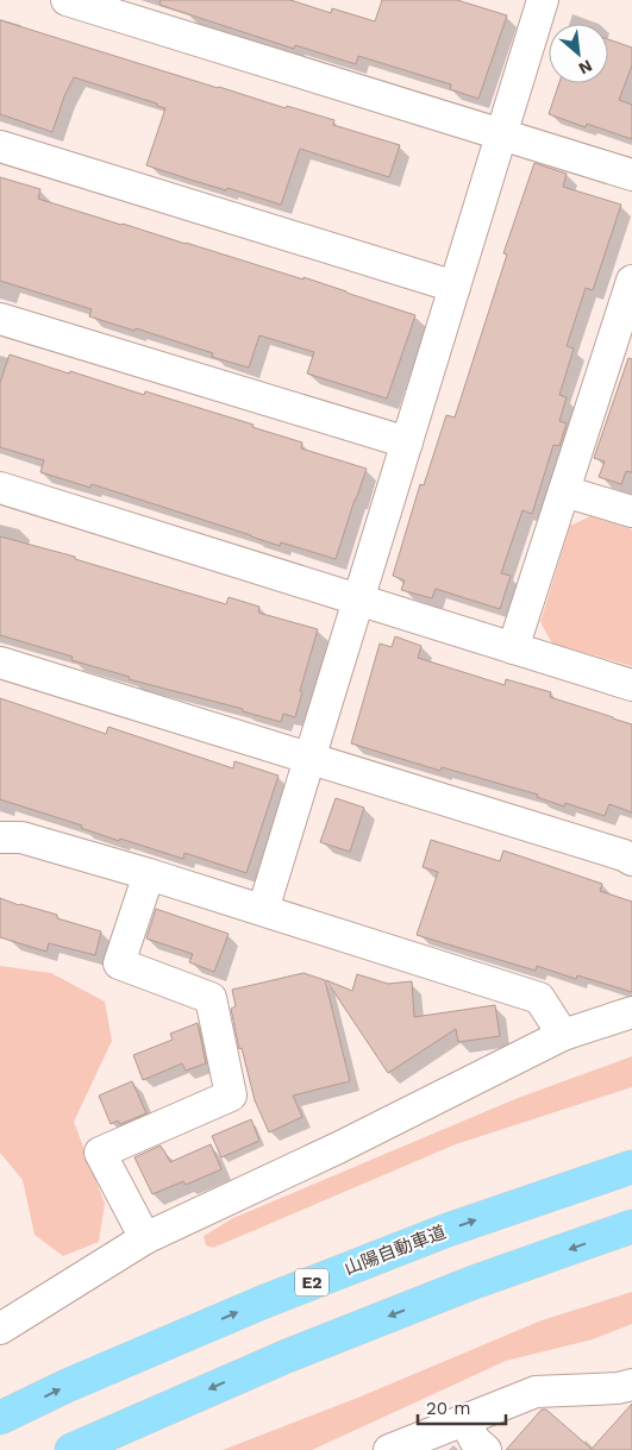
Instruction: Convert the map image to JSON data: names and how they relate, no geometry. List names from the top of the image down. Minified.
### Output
{"streets":{"highway":["山陽自動車道","E2"]},"scale_bar":"20 m","north":"bottom right"}
